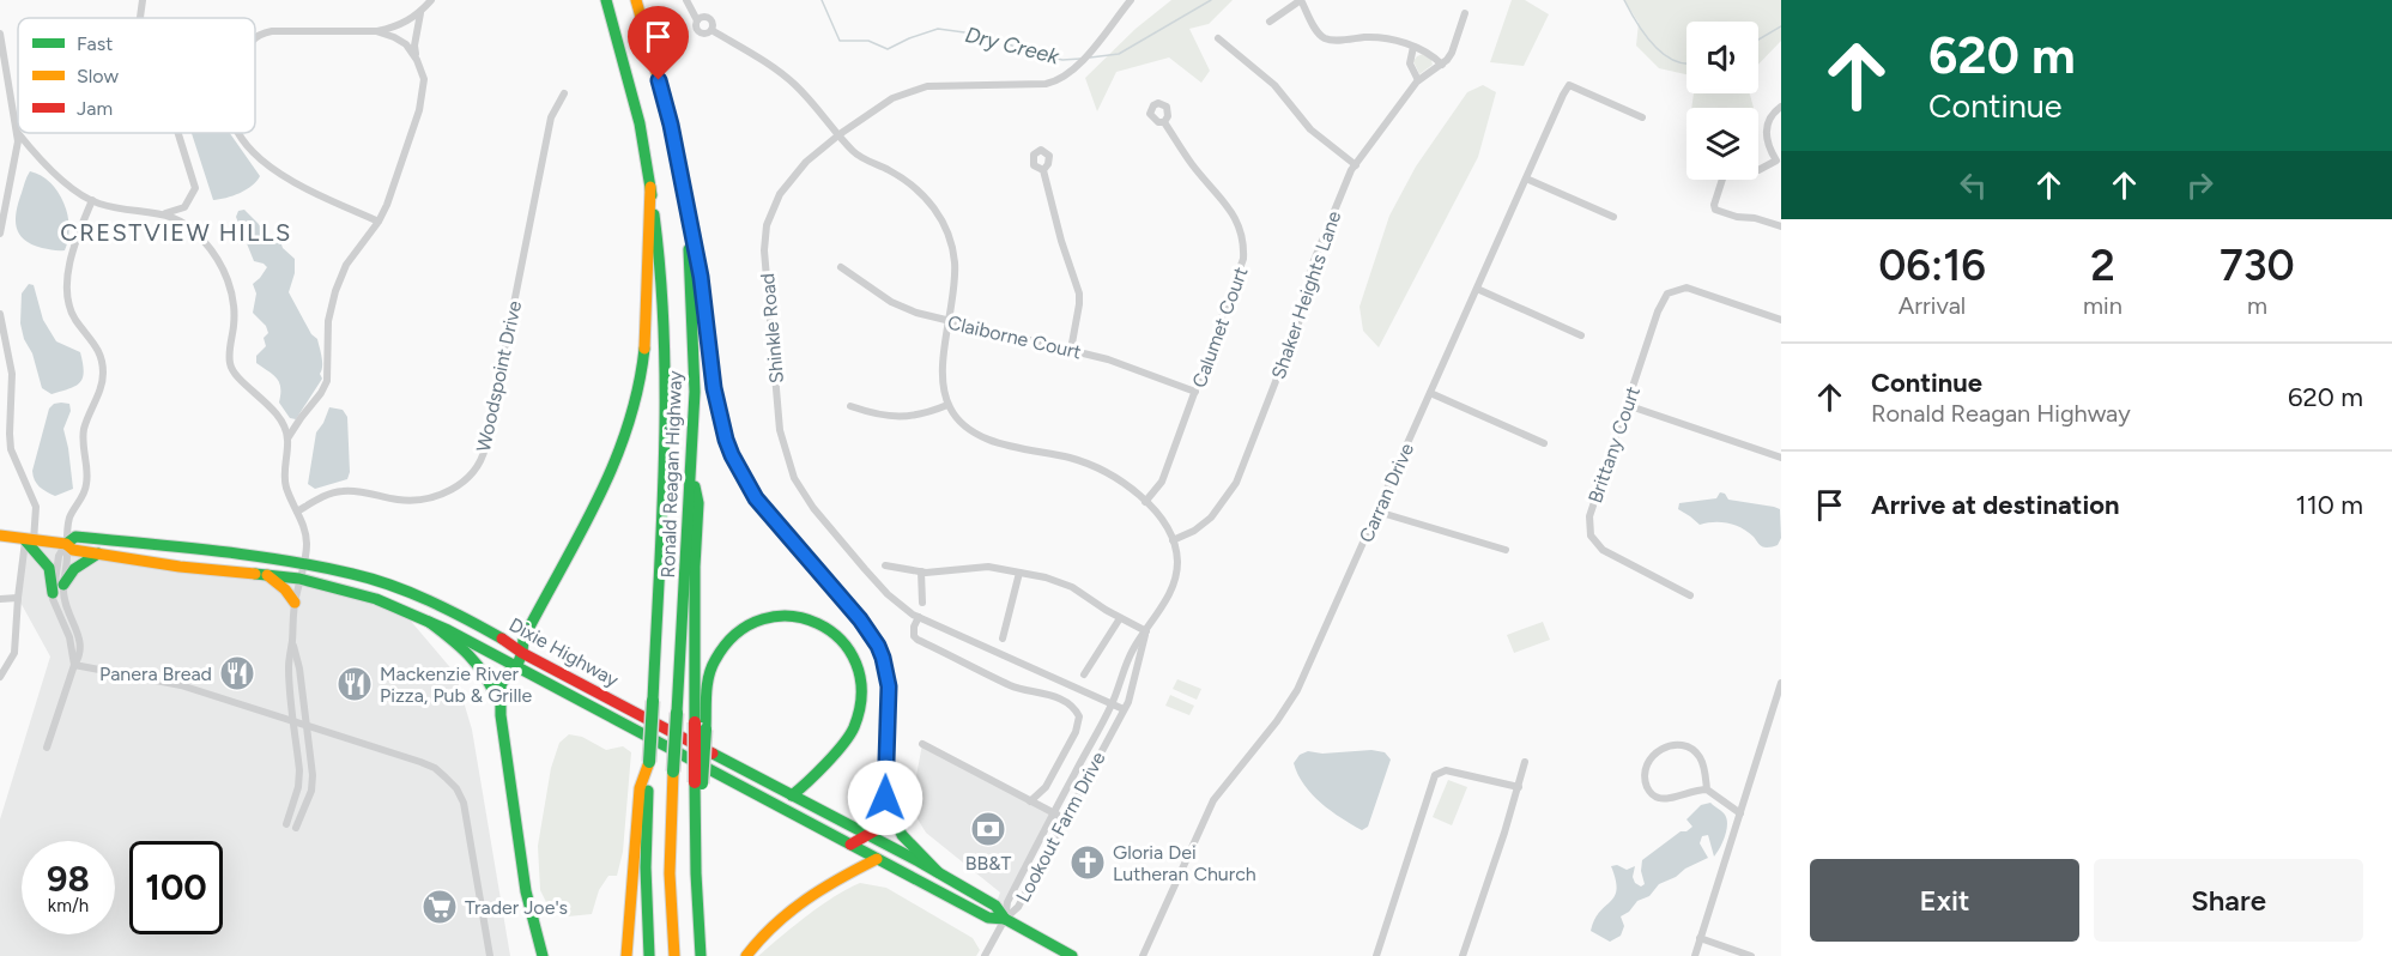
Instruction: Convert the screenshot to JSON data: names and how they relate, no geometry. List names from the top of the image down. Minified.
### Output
{"streets":{"main road":["Ronald Reagan Highway","Dixie Highway"],"street":["Shaker Heights Lane","Calumet Court","Shinkle Road","Claiborne Court","Woodspoint Drive","Brittany Court","Carran Drive","Lookout Farm Drive"]},"crossings":[["Shaker Heights Lane","Lookout Farm Drive"],["Calumet Court","Claiborne Court"],["Shinkle Road","Lookout Farm Drive"],["Dixie Highway","Lookout Farm Drive"]],"districts":["CRESTVIEW HILLS"],"water":["Dry Creek"],"places":{"restaurant":["Panera Bread","Mackenzie River Pizza, Pub & Grille"],"bank":["BB&T"],"church":["Gloria Dei Lutheran Church"],"supermarket":["Trader Joe's"]},"legend":["Fast","Slow","Jam"],"page":{"turn":["620 m","Continue"],"eta":["06:16","Arrival","2","min","730","m"],"list":[{"name":"Continue","note":"Ronald Reagan Highway","value":"620 m"},{"name":"Arrive at destination","value":"110 m"}],"speed":"98 km/h","limit":"100","buttons":["Exit","Share"]}}
